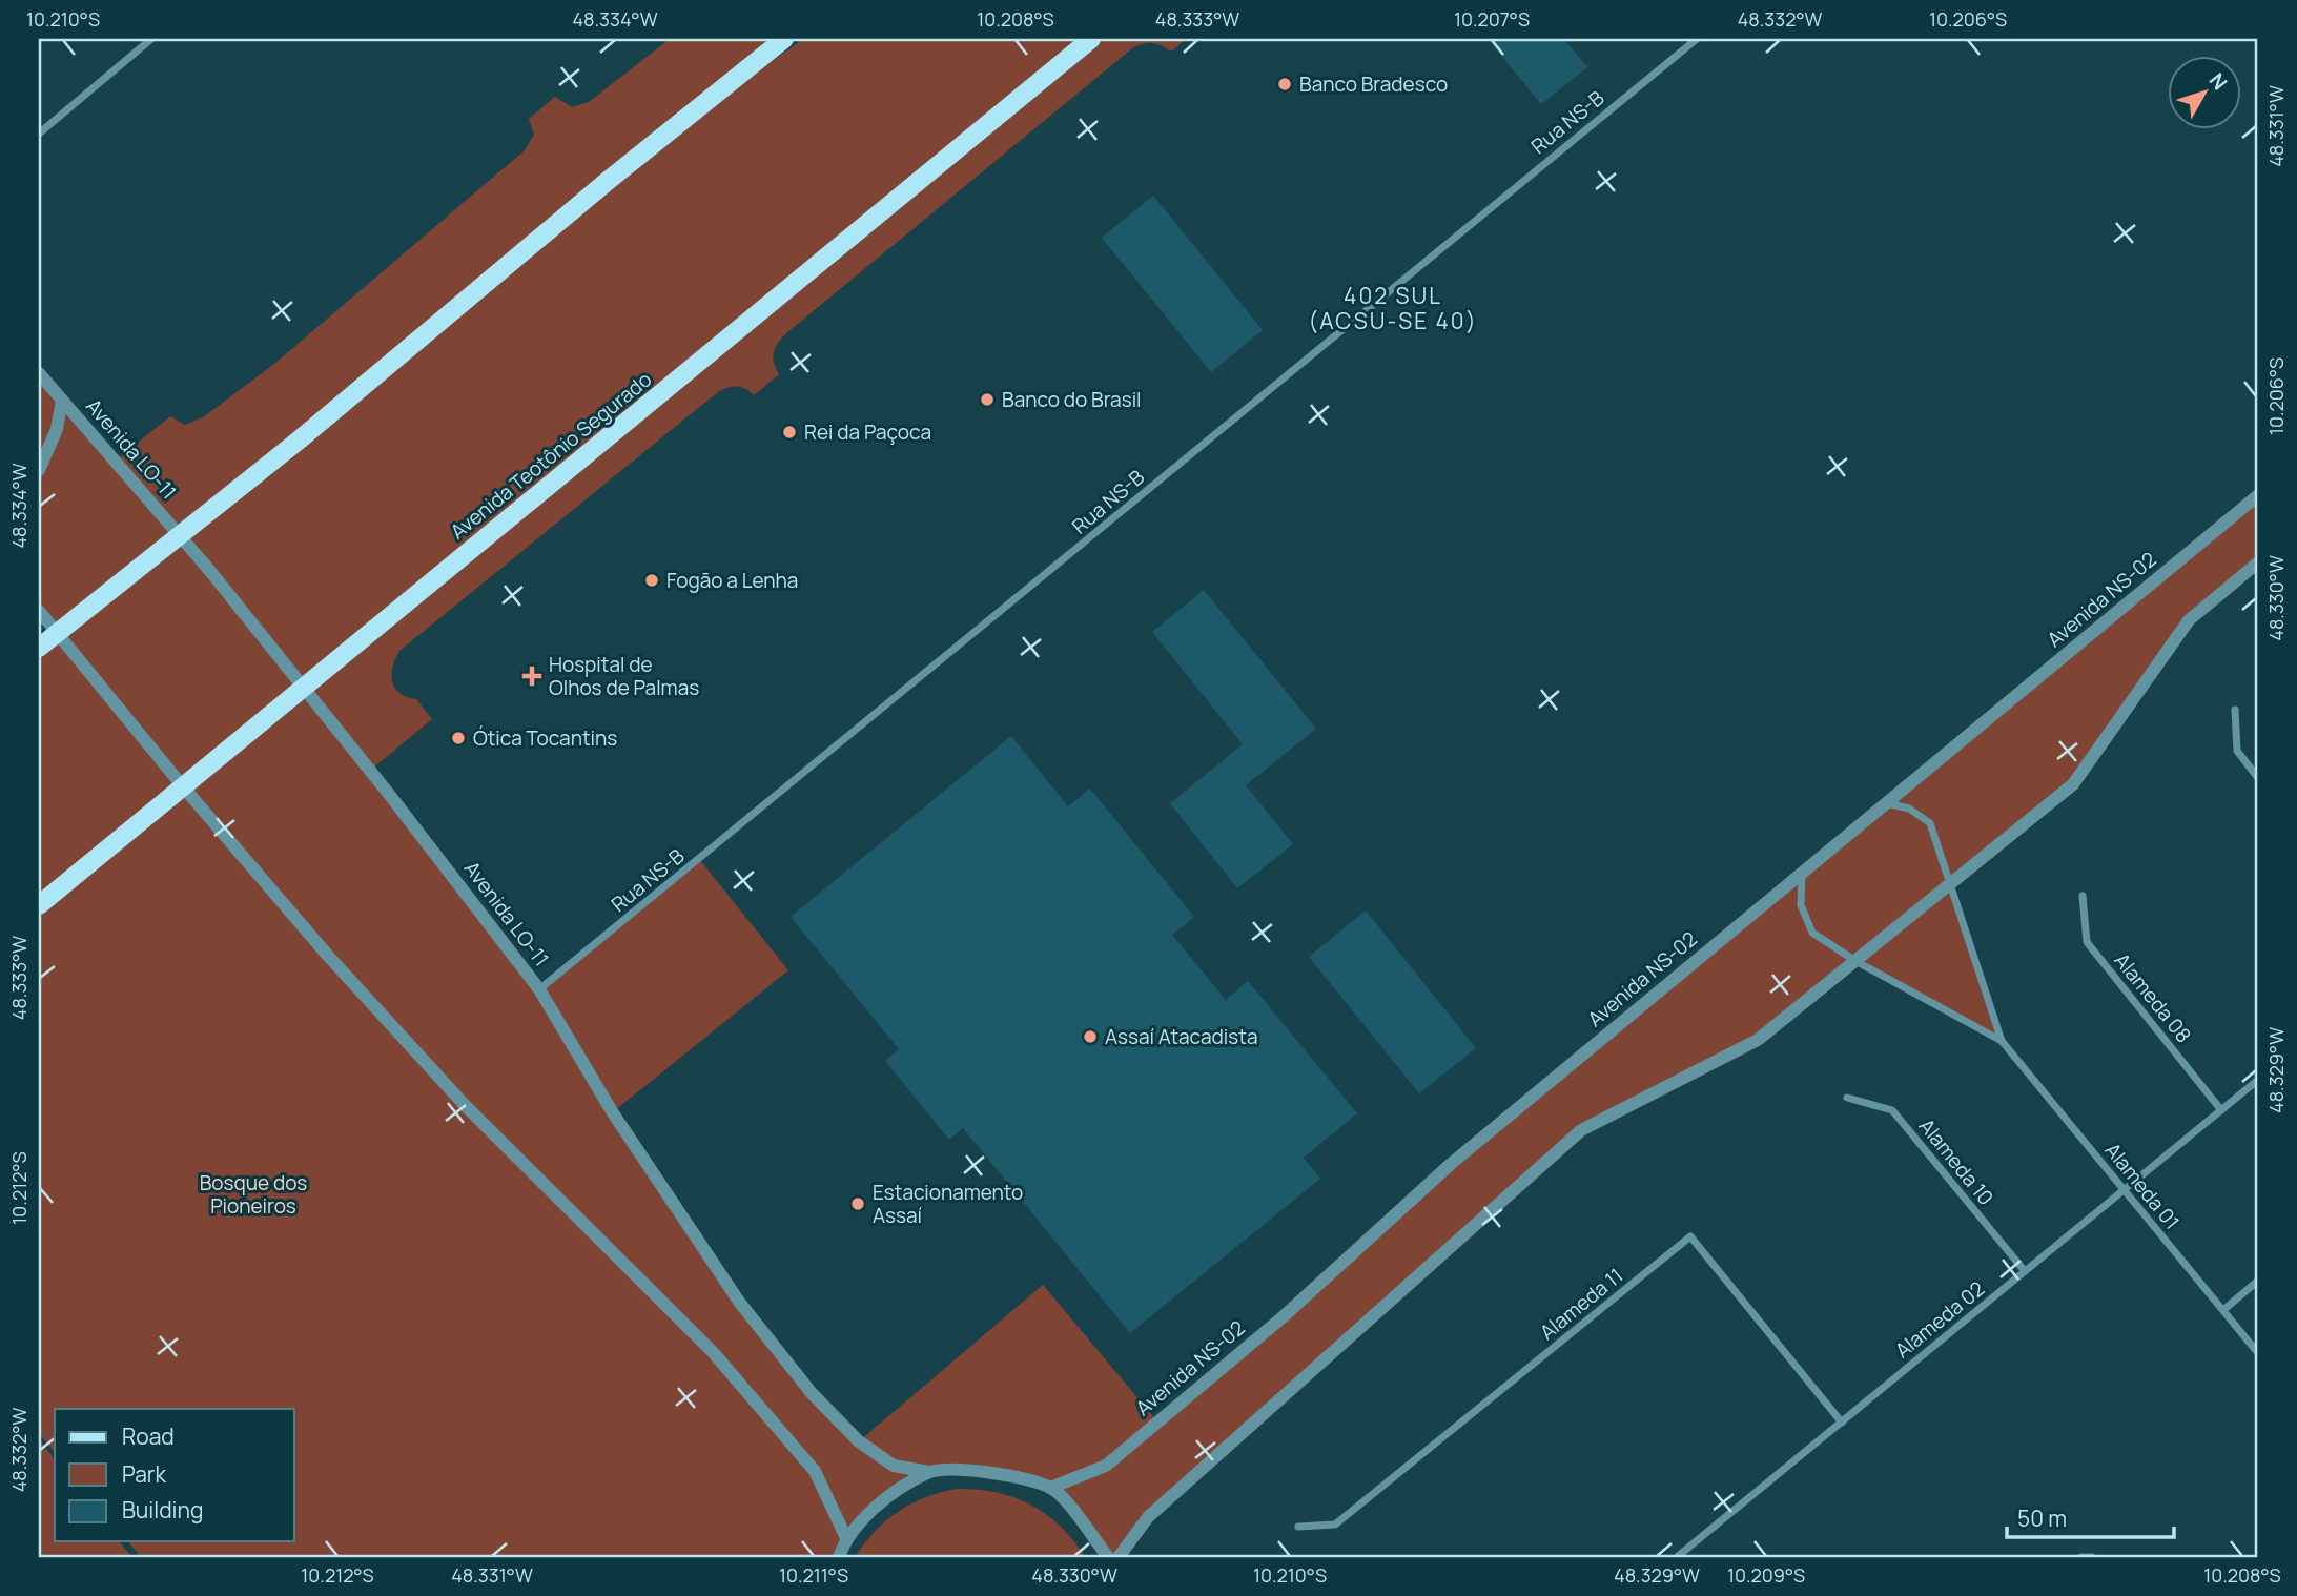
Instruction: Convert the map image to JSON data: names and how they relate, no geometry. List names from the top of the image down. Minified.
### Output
{"streets":{"main road":["Avenida Teotônio Segurado"],"street":["Rua NS-B","Avenida LO-11","Avenida NS-02","Alameda 08","Alameda 10","Alameda 01","Alameda 11","Alameda 02"]},"crossings":[["Rua NS-B","Avenida LO-11"],["Avenida LO-11","Avenida Teotônio Segurado"],["Avenida LO-11","Avenida NS-02"],["Avenida NS-02","Alameda 01"],["Alameda 08","Alameda 02"],["Alameda 10","Alameda 02"],["Alameda 01","Alameda 02"],["Alameda 11","Alameda 02"]],"districts":["402 SUL (ACSU-SE 40)"],"parks":["Bosque dos Pioneiros"],"places":{"other":["Banco Bradesco","Banco do Brasil","Rei da Paçoca","Fogão a Lenha","Ótica Tocantins","Assaí Atacadista","Estacionamento Assaí"],"health":["Hospital de Olhos de Palmas"]},"legend":["Road","Park","Building"],"scale_bar":"50 m","north":"top right","coordinates":["10.210°S","48.334°W","10.208°S","48.333°W","10.207°S","48.332°W","10.206°S","48.331°W","48.330°W","48.329°W","10.212°S","10.211°S","10.209°S"]}
